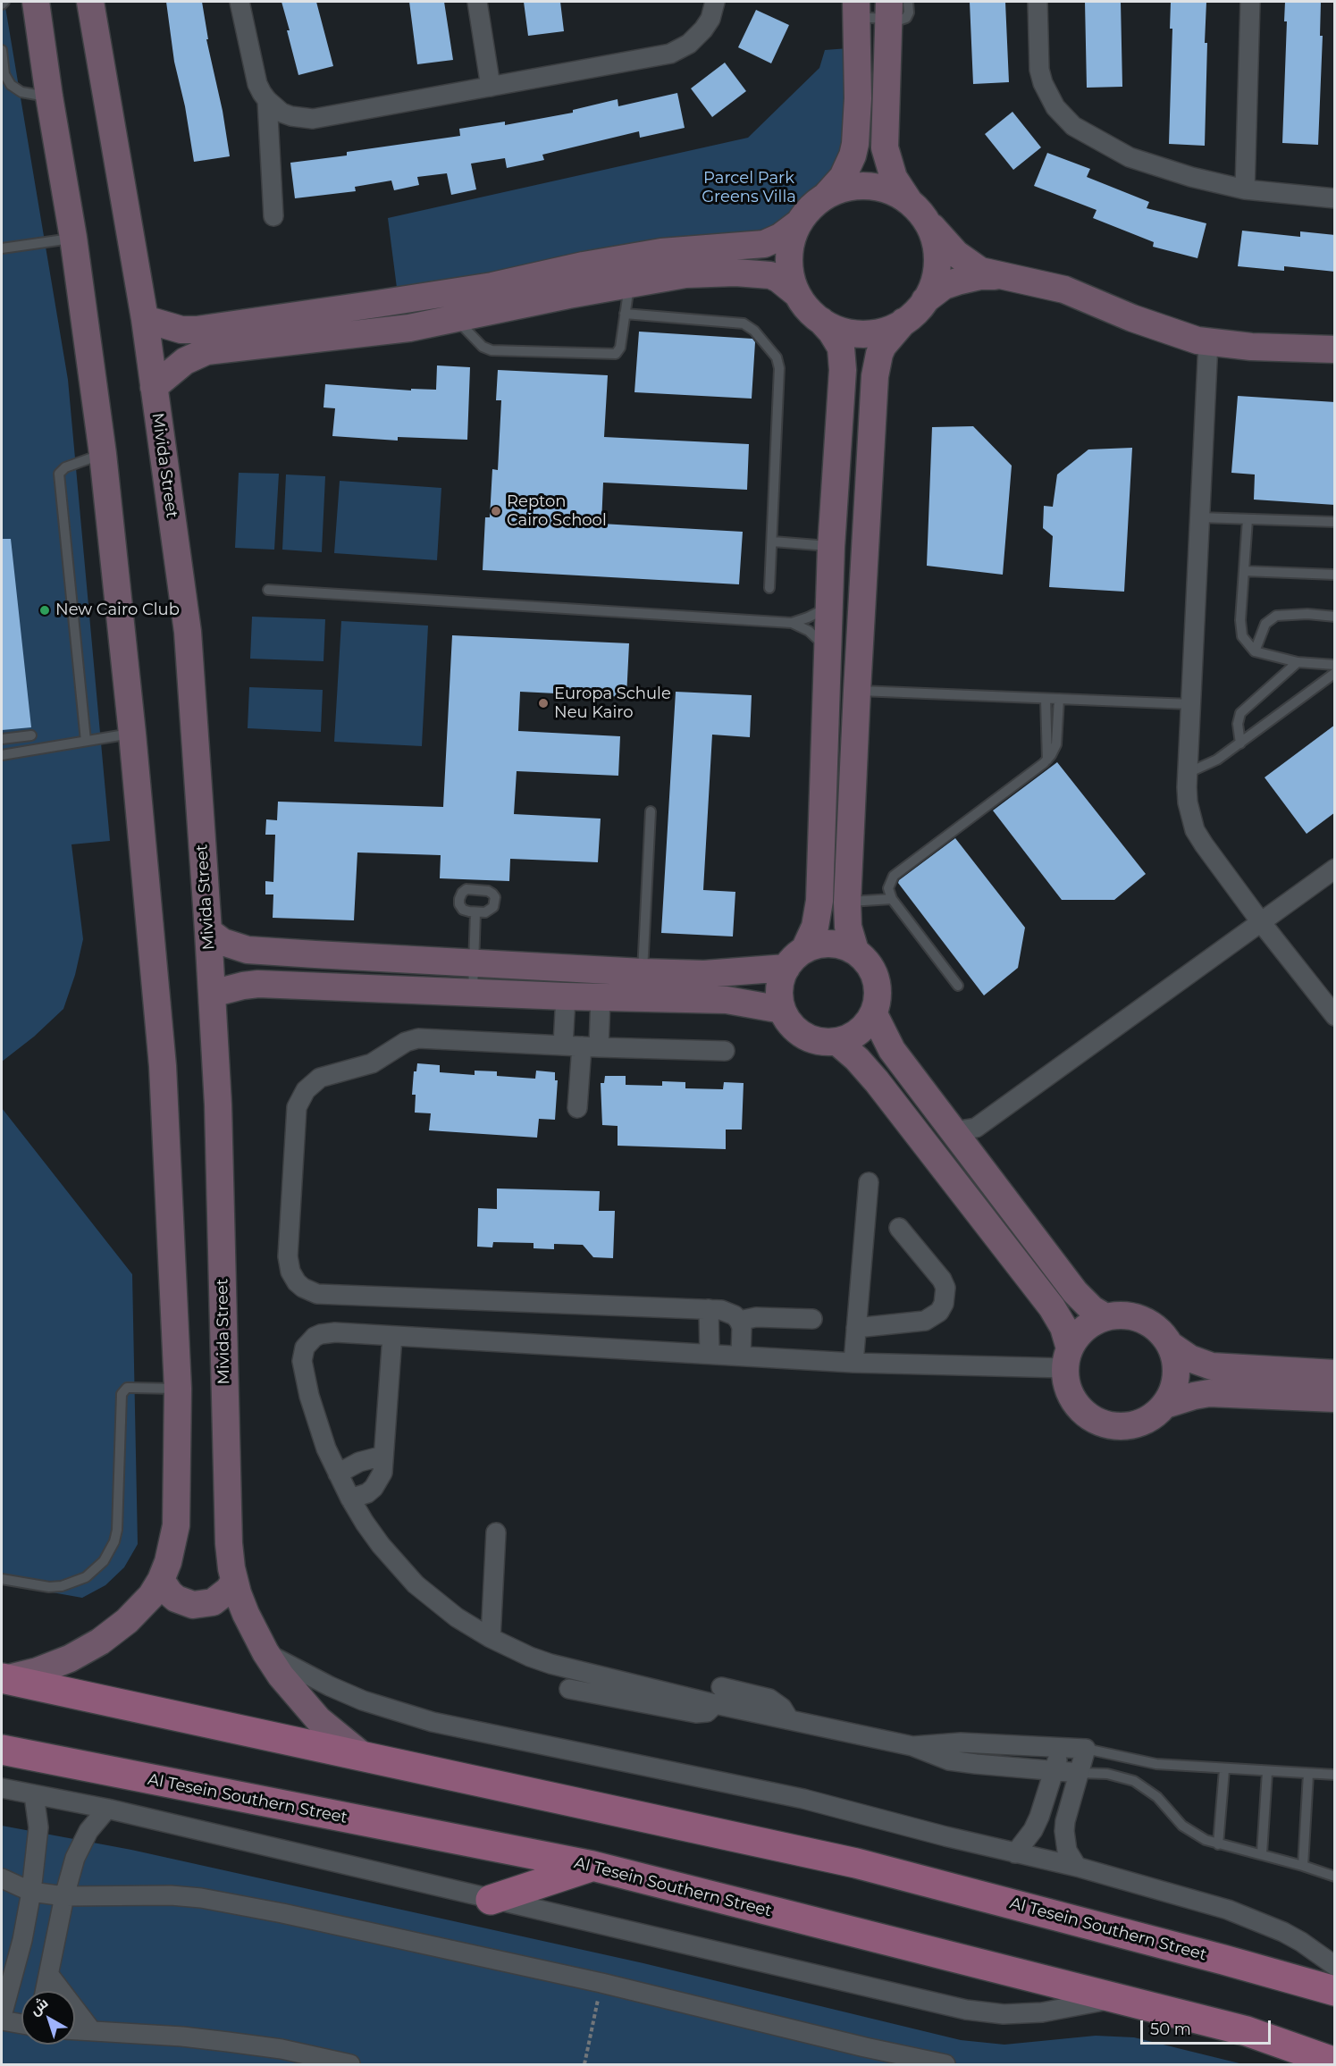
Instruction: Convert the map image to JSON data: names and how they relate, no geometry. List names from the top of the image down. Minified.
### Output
{"streets":{"main road":["Al Tesein Southern Street"],"street":["Mivida Street"]},"crossings":[["Mivida Street","Al Tesein Southern Street"]],"parks":["Parcel Park Greens Villa"],"places":["Repton Cairo School","New Cairo Club","Europa Schule Neu Kairo"],"scale_bar":"50 m","north":"top left"}
